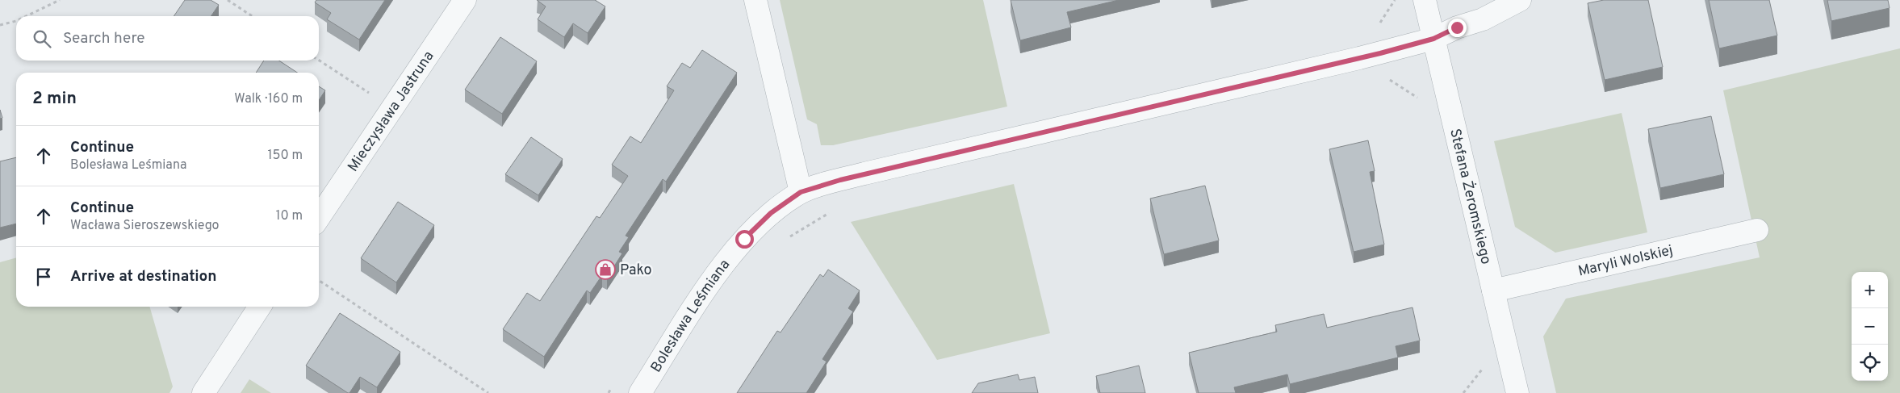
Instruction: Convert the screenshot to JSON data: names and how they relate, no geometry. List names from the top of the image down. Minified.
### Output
{"streets":{"street":["Mieczysława Jastruna","Stefana Żeromskiego","Maryli Wolskiej","Bolesława Leśmiana"]},"crossings":[["Stefana Żeromskiego","Maryli Wolskiej"],["Stefana Żeromskiego","Bolesława Leśmiana"]],"places":{"shop":["Pako"]},"page":{"search":"Search here","heading":["2 min","Walk · 160 m"],"list":[["Continue","Bolesława Leśmiana","150 m"],["Continue","Wacława Sieroszewskiego","10 m"],"Arrive at destination"],"map_buttons":["+","−"]}}
